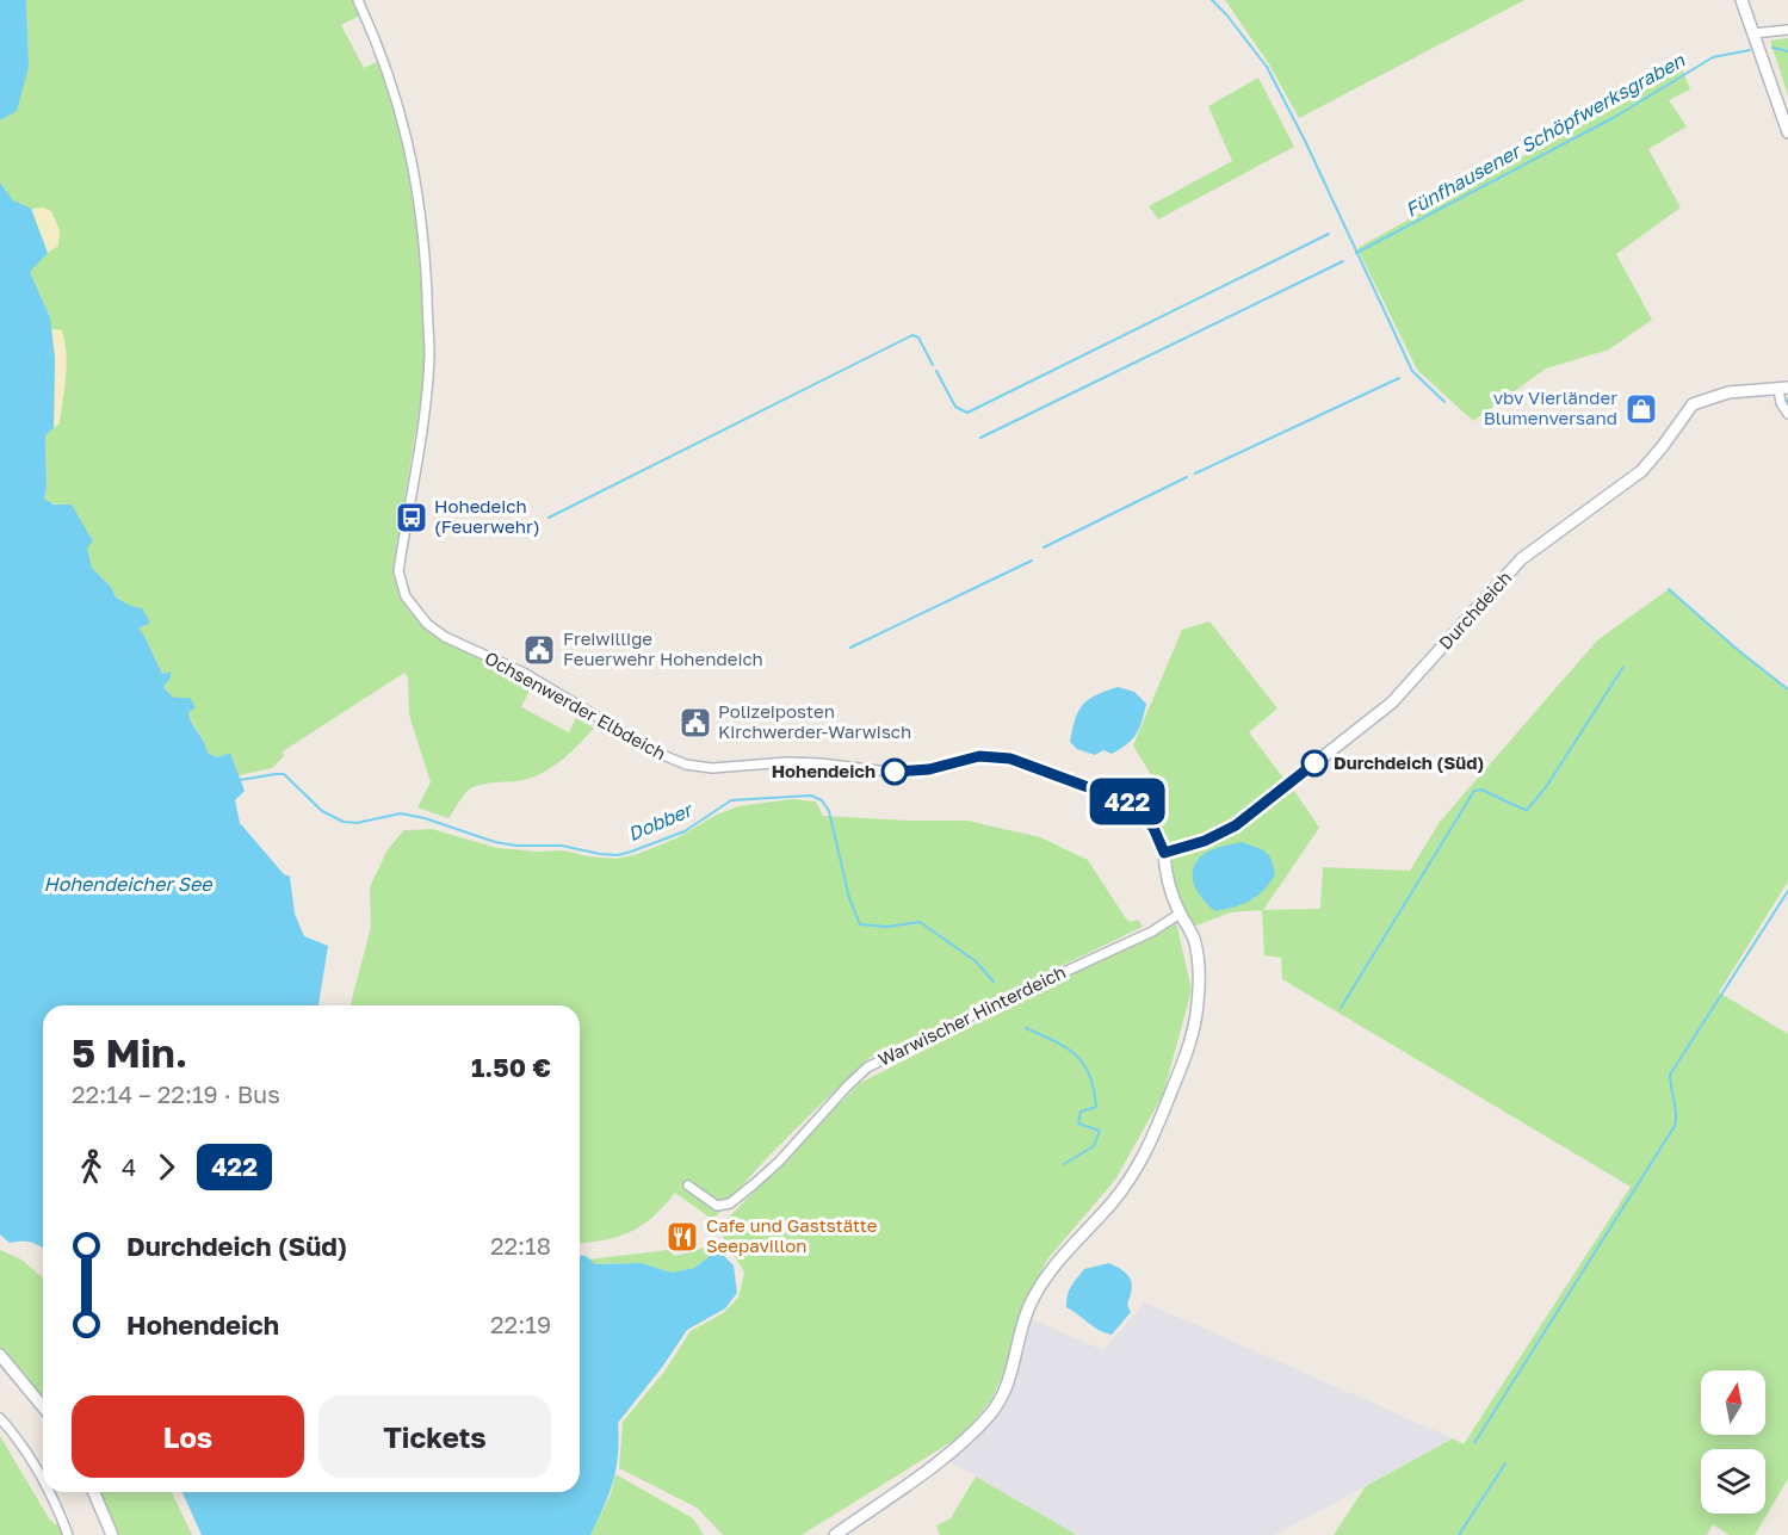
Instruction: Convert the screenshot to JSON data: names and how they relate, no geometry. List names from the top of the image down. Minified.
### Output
{"streets":{"street":["Durchdeich","Ochsenwerder Elbdeich","Warwischer Hinterdeich"]},"crossings":[["Durchdeich","Ochsenwerder Elbdeich"]],"water":["Fünfhausener Schöpfwerksgraben","Dobber","Hohendeicher See"],"places":{"shop":["vbv Vierländer Blumenversand"],"bus stop":["Hohedeich (Feuerwehr)"],"public building":["Freiwillige Feuerwehr Hohendeich","Polizeiposten Kirchwerder-Warwisch"],"other":["Durchdeich (Süd)","Hohendeich"],"restaurant":["Cafe und Gaststätte Seepavillon"]},"lines":["bus line 422"],"north":"top","page":{"on_map":"422","heading":["5 Min.","22:14 – 22:19 · Bus","1.50 €"],"legs":["4","422"],"list":[{"name":"Durchdeich (Süd)","value":"22:18"},{"name":"Hohendeich","value":"22:19"}],"buttons":["Los","Tickets"]}}
